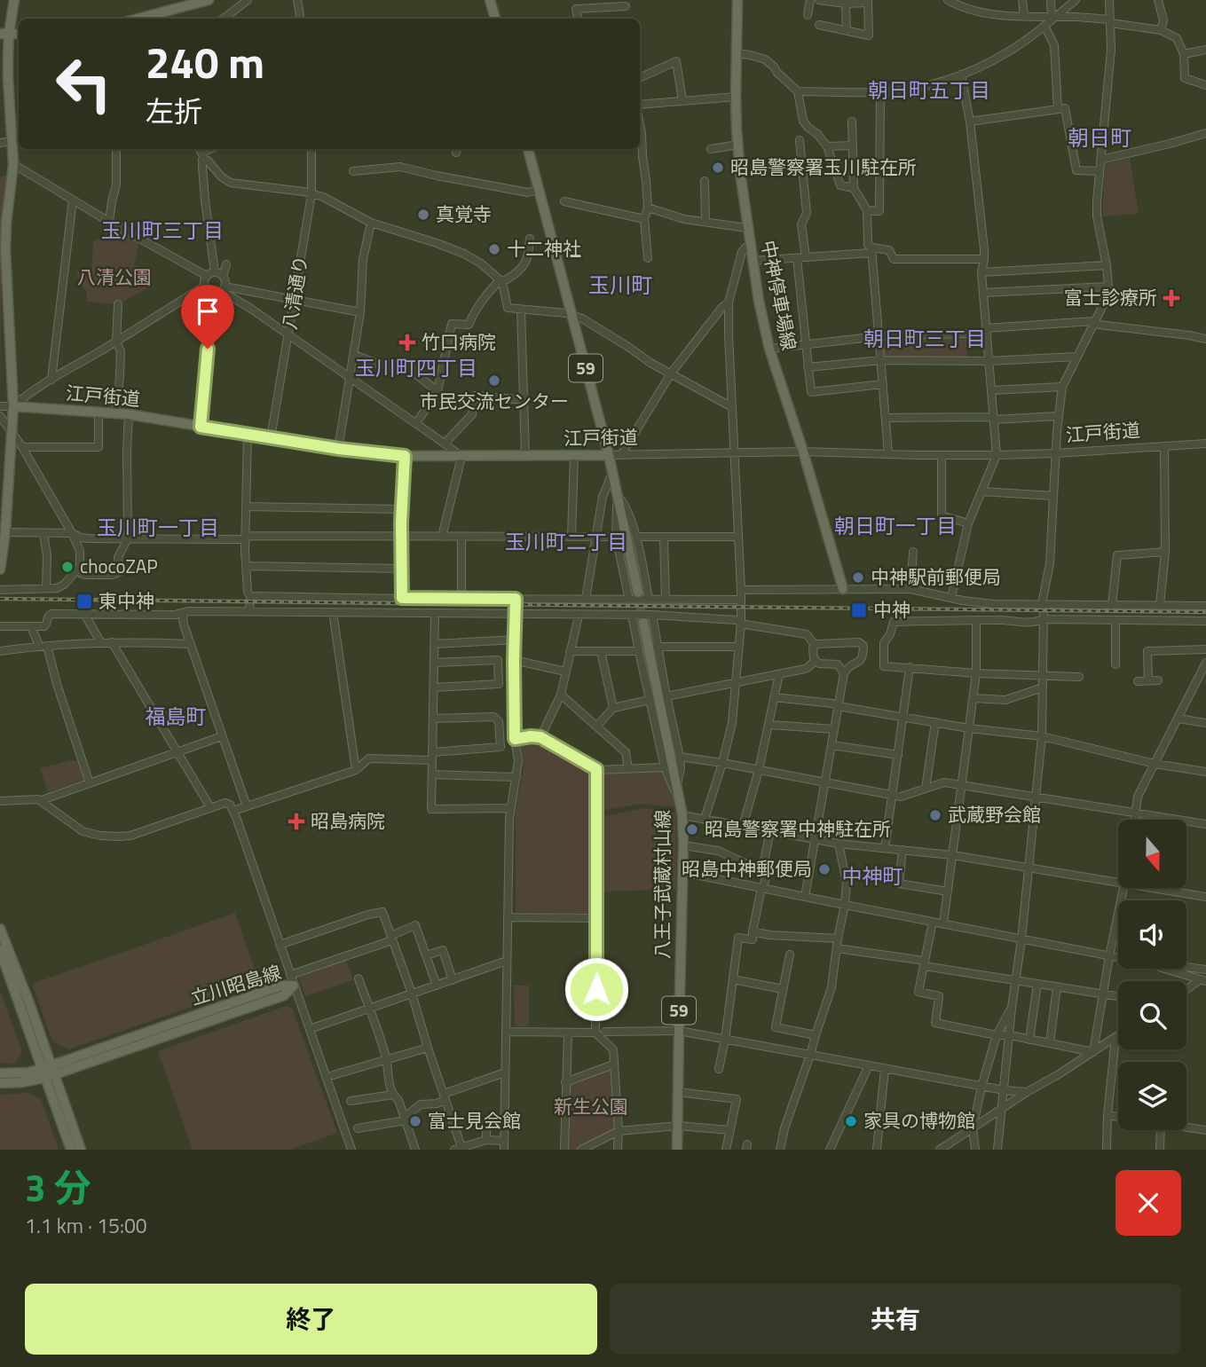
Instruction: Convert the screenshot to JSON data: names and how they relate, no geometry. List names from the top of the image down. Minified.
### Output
{"streets":{"main road":["中神停車場線","59","江戸街道","八王子武蔵村山線","立川昭島線"],"street":["八清通り"]},"crossings":[["八清通り","江戸街道"],["中神停車場線","江戸街道"],["59","江戸街道"]],"districts":["朝日町五丁目","朝日町","玉川町三丁目","玉川町","朝日町三丁目","玉川町四丁目","朝日町一丁目","玉川町一丁目","玉川町二丁目","福島町","中神町"],"parks":["八清公園","新生公園"],"places":{"other":["昭島警察署玉川駐在所","真覚寺","十二神社","市民交流センター","chocoZAP","中神駅前郵便局","武蔵野会館","昭島警察署中神駐在所","昭島中神郵便局","富士見会館","家具の博物館"],"health":["富士診療所","竹口病院","昭島病院"],"transit":["東中神","中神"]},"north":"bottom","page":{"turn":["240 m","左折"],"heading":["3 分","1.1 km · 15:00"],"buttons":["終了","共有"]}}
